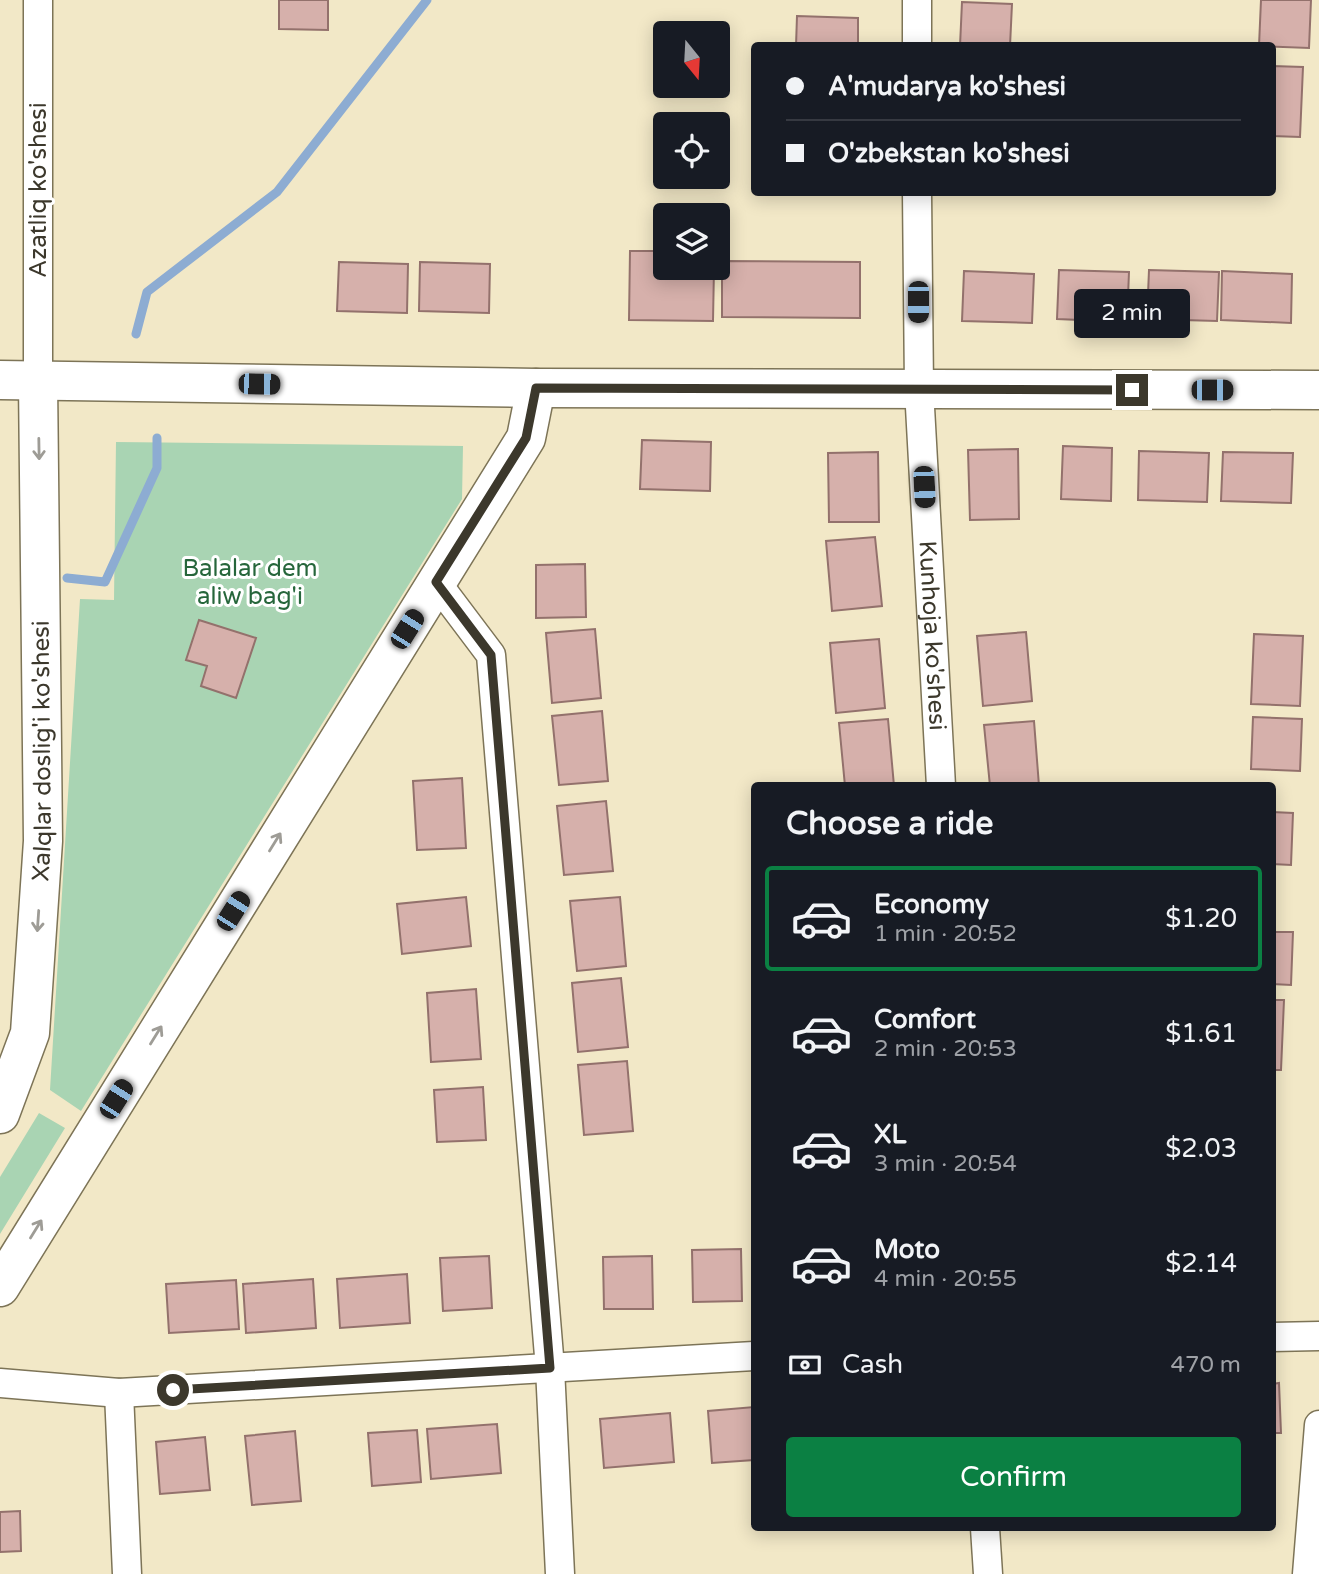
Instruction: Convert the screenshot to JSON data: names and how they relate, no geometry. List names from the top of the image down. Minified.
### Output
{"streets":{"main road":["Xalqlar doslig'i ko'shesi"],"street":["Azatliq ko'shesi","Kunhoja ko'shesi"]},"crossings":[["Azatliq ko'shesi","Xalqlar doslig'i ko'shesi"]],"one_way":["Xalqlar doslig'i ko'shesi"],"parks":["Balalar dem aliw bag'i"],"north":"bottom","page":{"banner":["A'mudarya ko'shesi","O'zbekstan ko'shesi"],"bubble":"2 min","heading":"Choose a ride","list":[{"name":"Economy","note":"1 min · 20:52","value":"$1.20"},{"name":"Comfort","note":"2 min · 20:53","value":"$1.61"},{"name":"XL","note":"3 min · 20:54","value":"$2.03"},{"name":"Moto","note":"4 min · 20:55","value":"$2.14"}],"pay":["Cash","470 m"],"buttons":"Confirm"}}
